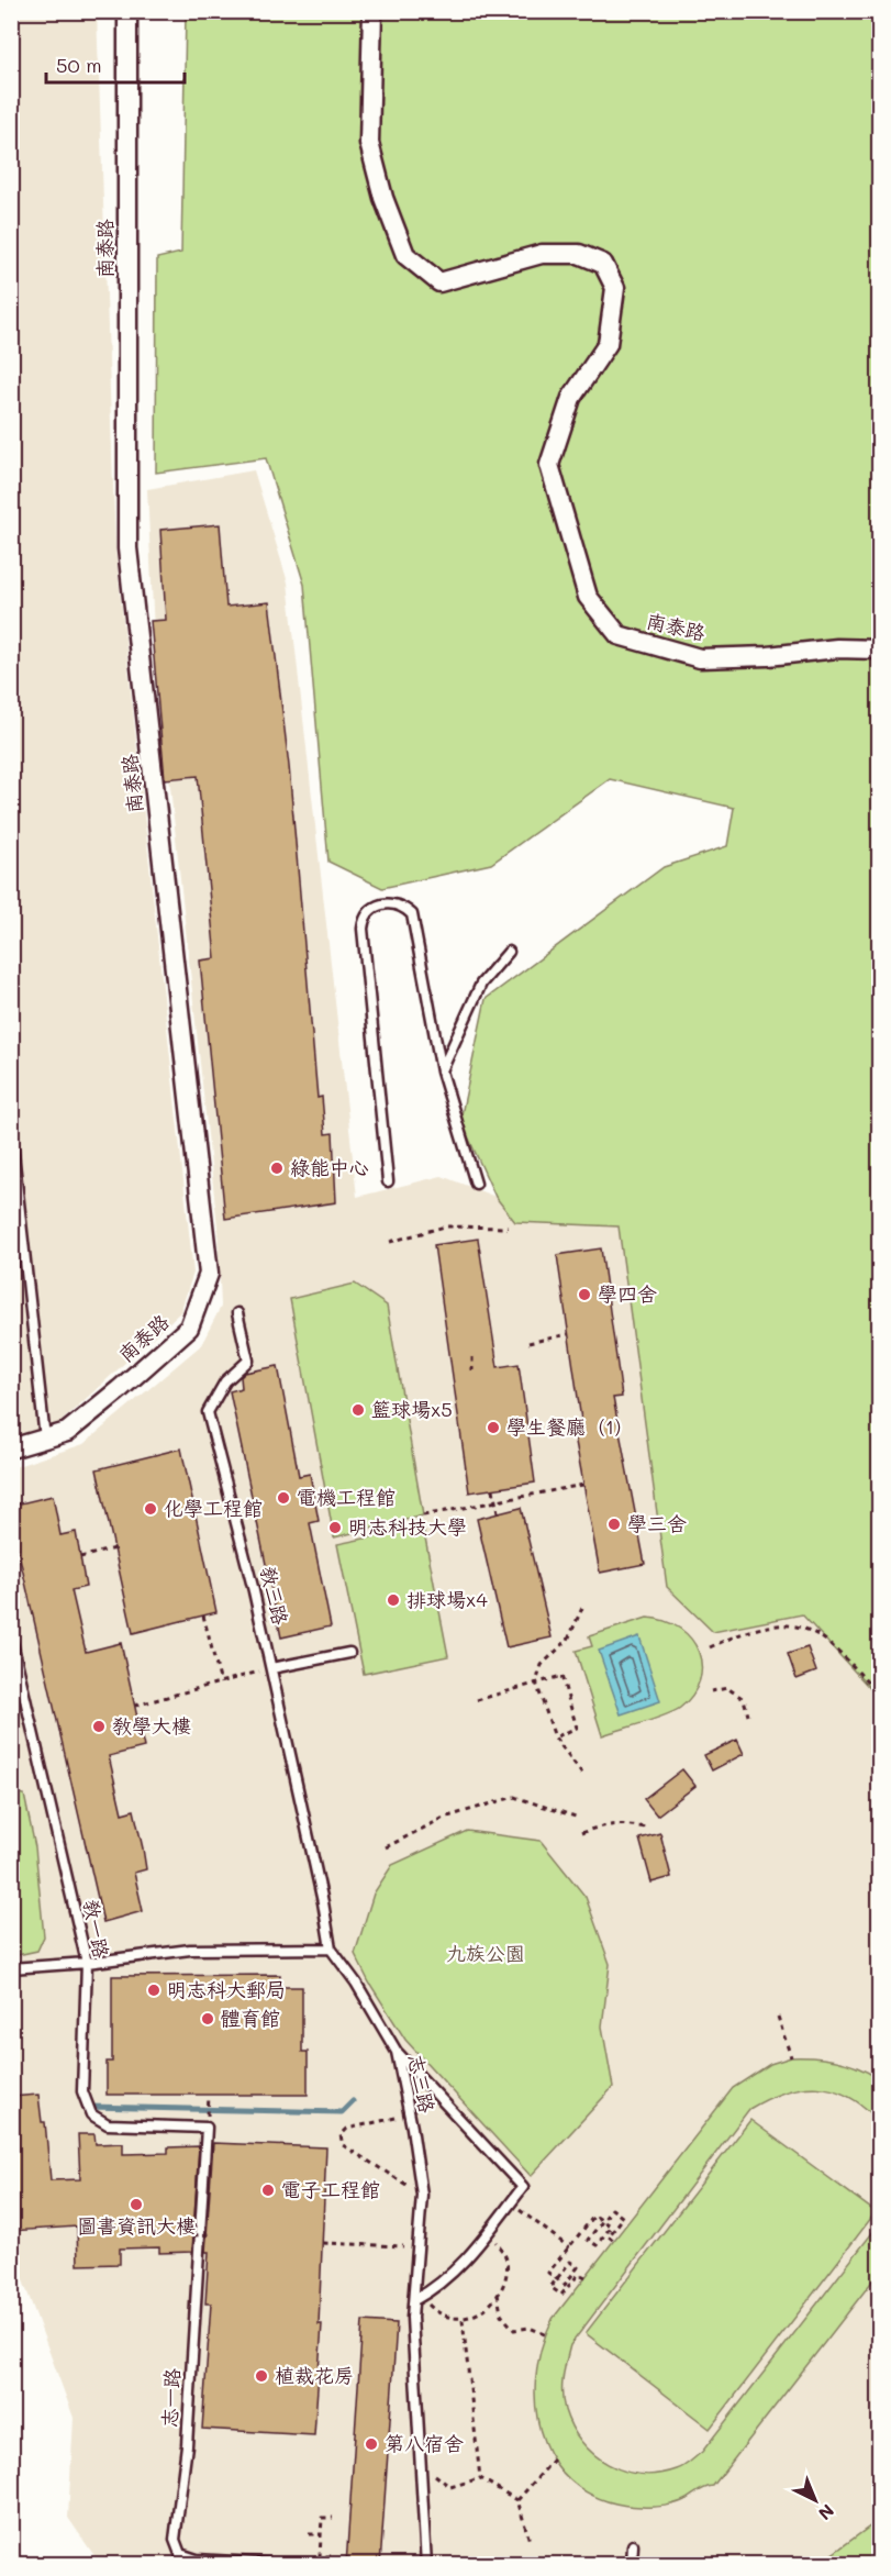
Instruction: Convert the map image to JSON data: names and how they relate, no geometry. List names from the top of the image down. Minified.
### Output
{"streets":{"street":["南泰路"],"lane":["教三路","教一路","志三路","志一路"]},"crossings":[["教三路","志三路"],["教一路","志一路"]],"parks":["九族公園"],"places":["綠能中心","學四舍","籃球場x5","學生餐廳（1）","電機工程館","化學工程館","學三舍","明志科技大學","排球場x4","教學大樓","明志科大郵局","體育館","電子工程館","圖書資訊大樓","植裁花房","第八宿舍"],"scale_bar":"50 m","north":"bottom right"}
